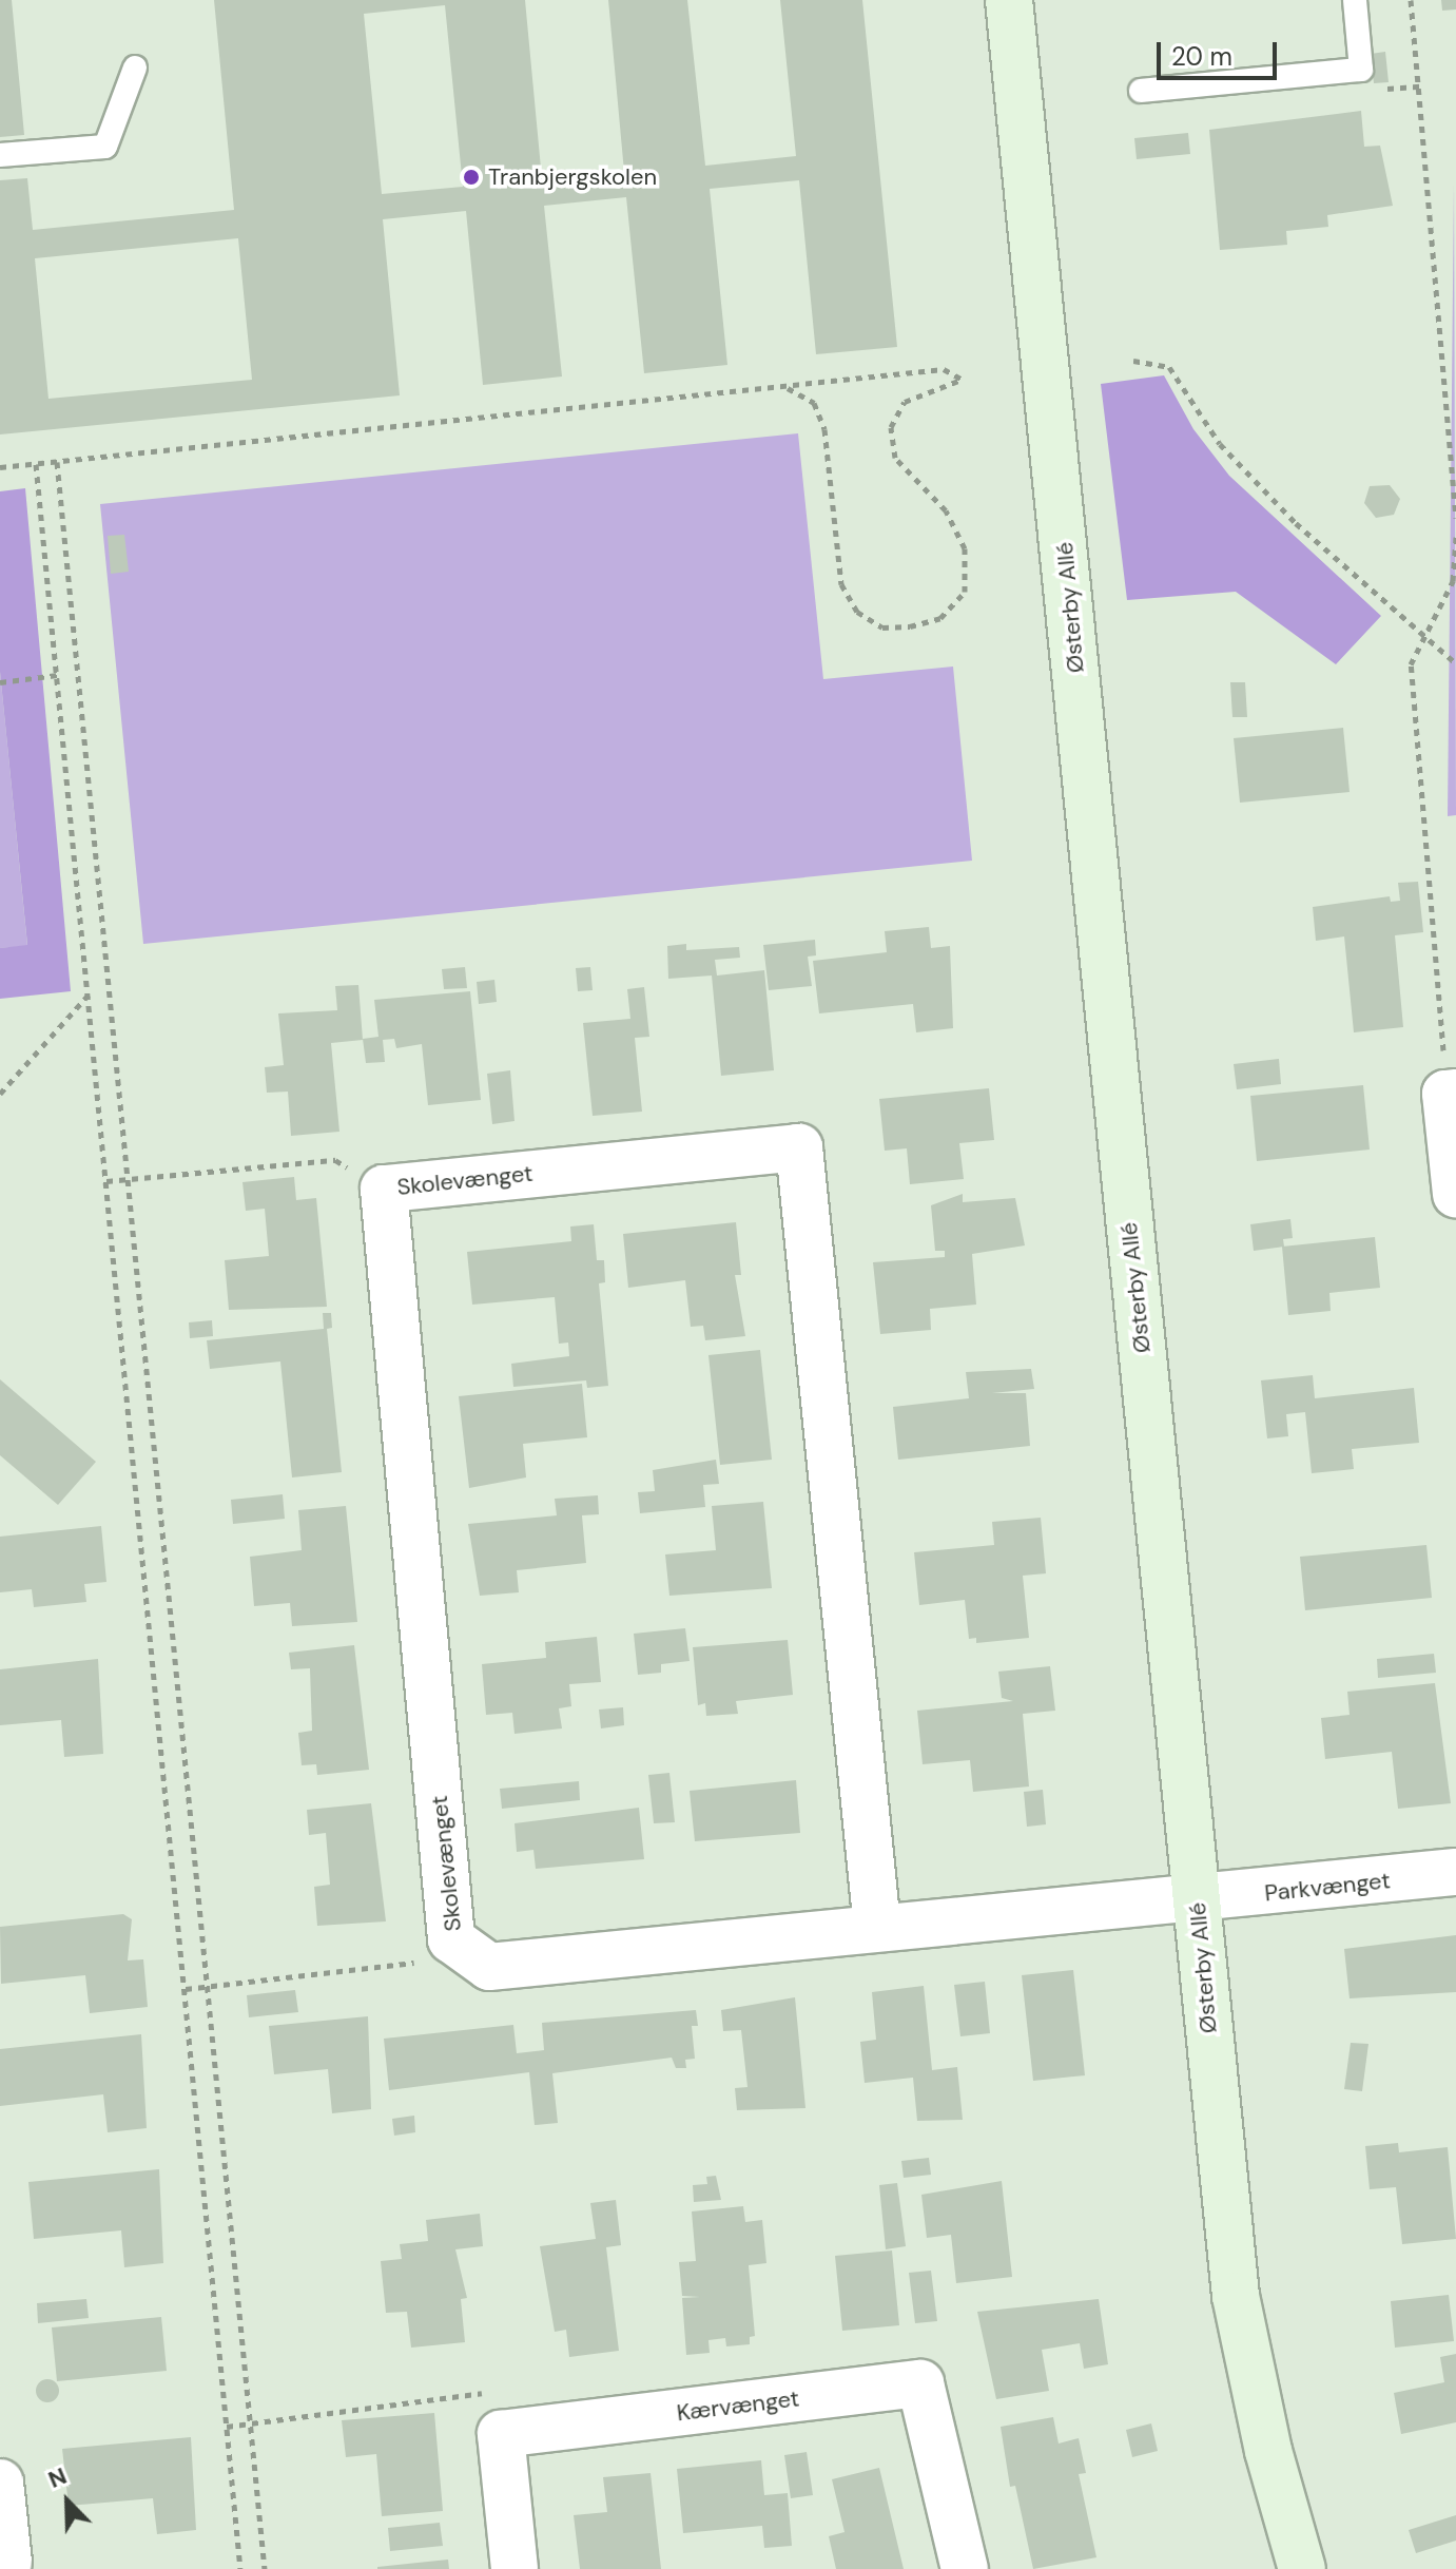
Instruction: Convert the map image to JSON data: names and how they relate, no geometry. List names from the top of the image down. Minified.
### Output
{"streets":{"street":["Østerby Allé","Skolevænget","Parkvænget","Kærvænget"]},"crossings":[["Østerby Allé","Skolevænget"],["Østerby Allé","Parkvænget"],["Skolevænget","Parkvænget"]],"places":["Tranbjergskolen"],"scale_bar":"20 m","north":"top left"}
